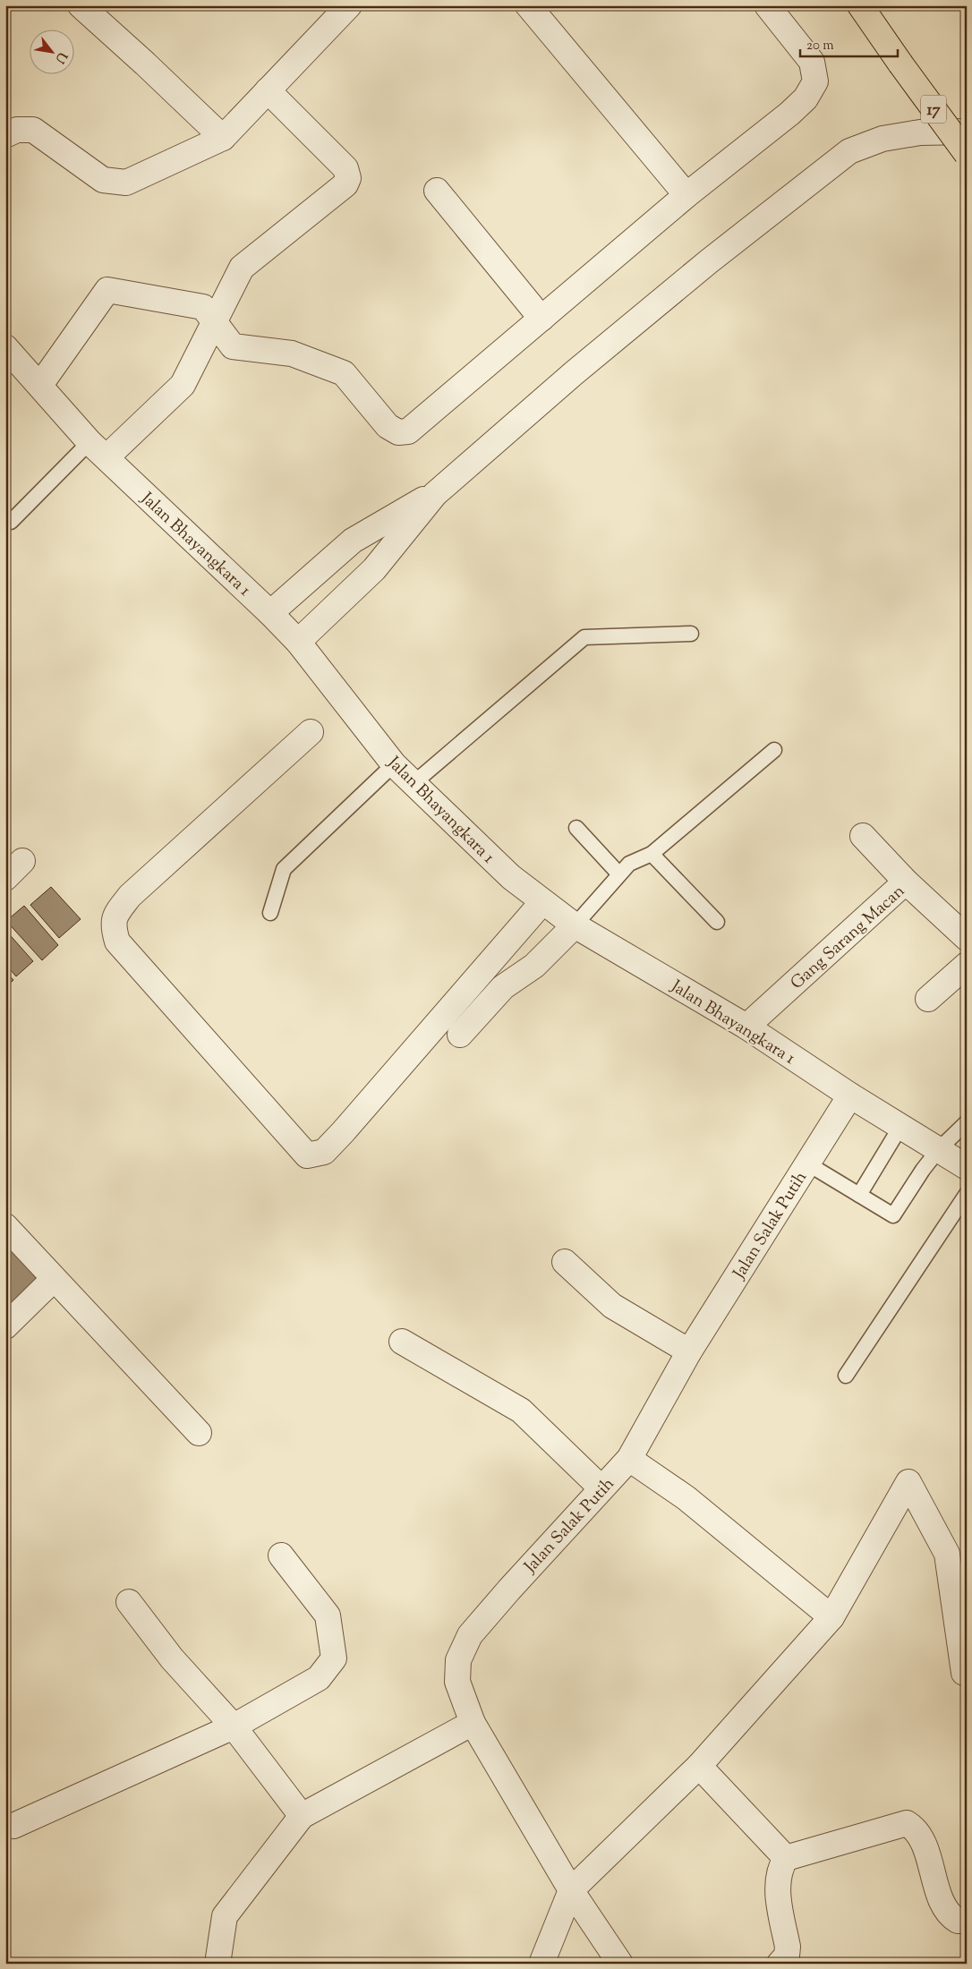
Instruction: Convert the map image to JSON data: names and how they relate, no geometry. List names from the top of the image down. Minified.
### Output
{"streets":{"highway":["17"],"street":["Jalan Bhayangkara 1","Gang Sarang Macan","Jalan Salak Putih"]},"crossings":[["Jalan Bhayangkara 1","Gang Sarang Macan"],["Jalan Bhayangkara 1","Jalan Salak Putih"]],"scale_bar":"20 m","north":"bottom right"}
